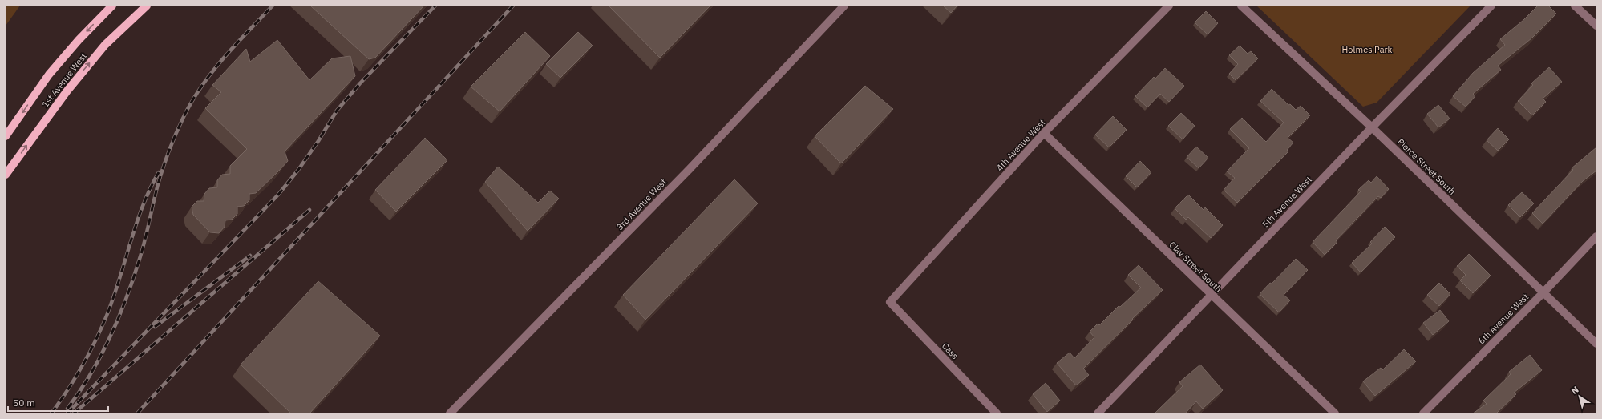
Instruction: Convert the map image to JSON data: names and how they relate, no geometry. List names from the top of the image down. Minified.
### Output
{"streets":{"main road":["1st Avenue West"],"street":["4th Avenue West","Pierce Street South","5th Avenue West","3rd Avenue West","Clay Street South","6th Avenue West","Cass"]},"crossings":[["4th Avenue West","Clay Street South"],["4th Avenue West","Cass"],["Pierce Street South","5th Avenue West"],["Pierce Street South","6th Avenue West"],["5th Avenue West","Clay Street South"]],"parks":["Holmes Park"],"scale_bar":"50 m","north":"top left"}
